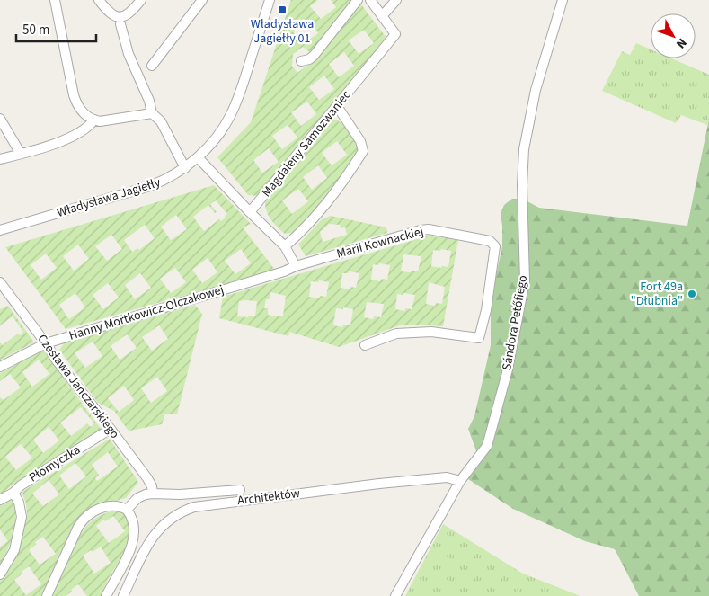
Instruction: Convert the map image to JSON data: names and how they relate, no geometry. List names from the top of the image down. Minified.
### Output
{"streets":{"street":["Magdaleny Samozwaniec","Władysława Jagiełły","Marii Kownackiej","Hanny Mortkowicz-Olczakowej","Sándora Petőfiego","Czesława Janczarskiego","Płomyczka","Architektów"]},"crossings":[["Marii Kownackiej","Hanny Mortkowicz-Olczakowej"],["Hanny Mortkowicz-Olczakowej","Czesława Janczarskiego"],["Sándora Petőfiego","Architektów"],["Czesława Janczarskiego","Płomyczka"]],"places":{"transit":["Władysława Jagiełły 01"],"other":["Fort 49a \"Dłubnia\""]},"scale_bar":"50 m","north":"bottom right"}
